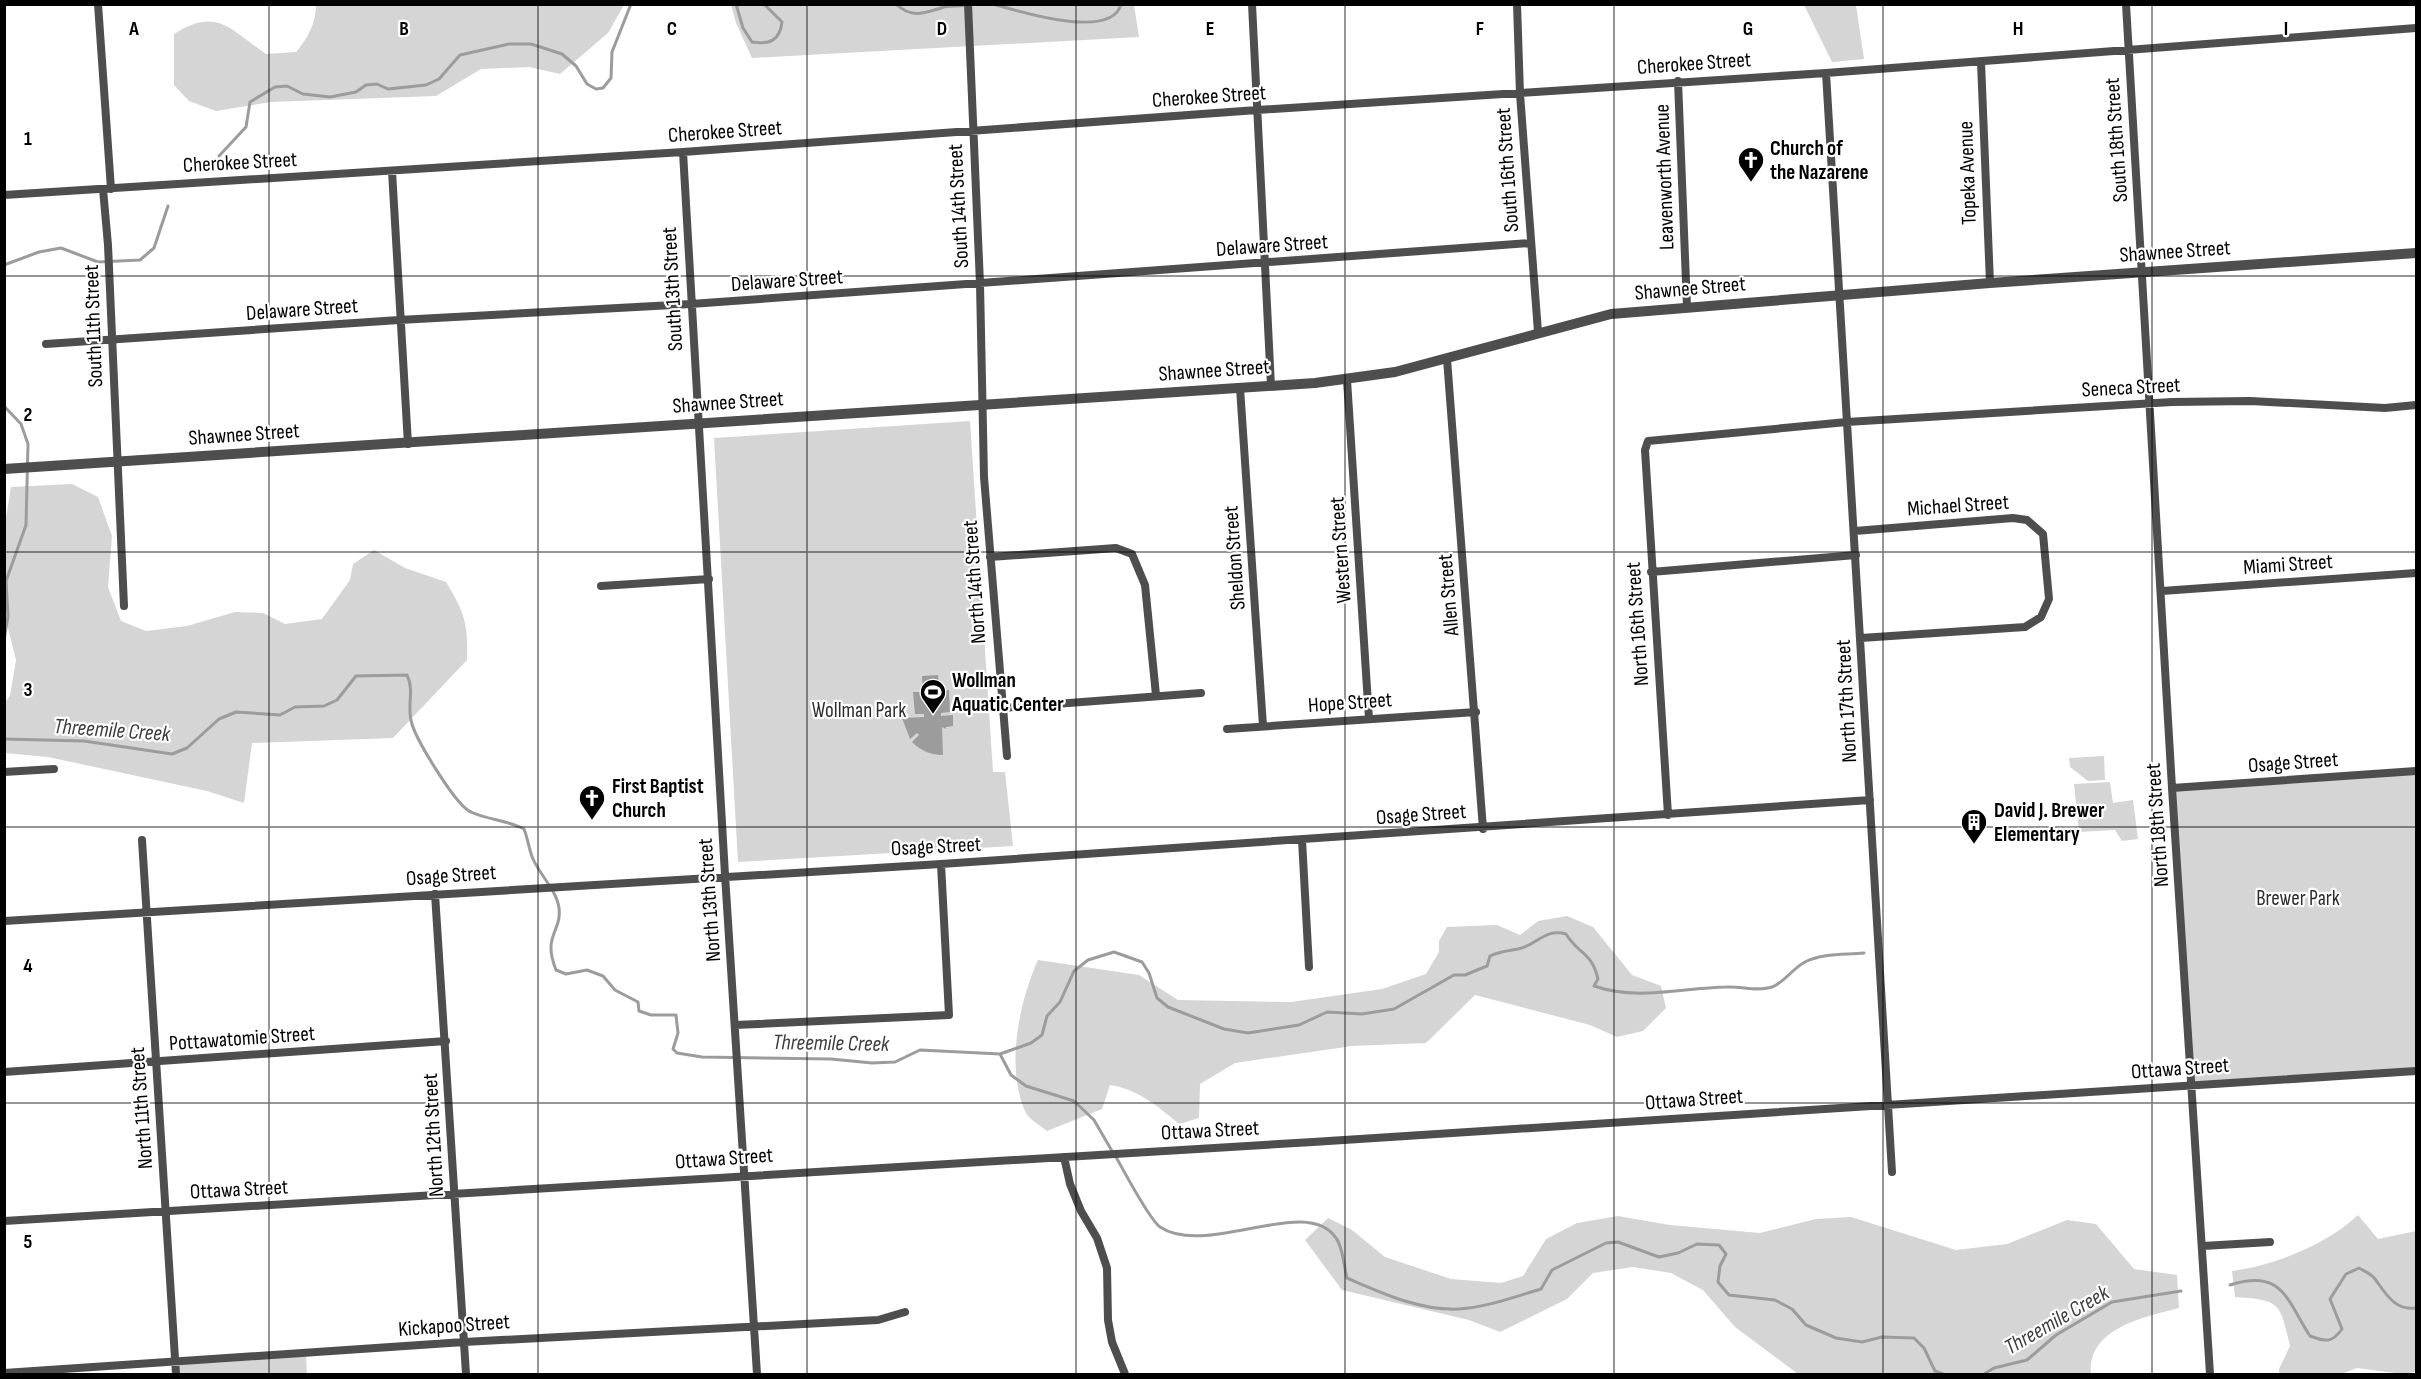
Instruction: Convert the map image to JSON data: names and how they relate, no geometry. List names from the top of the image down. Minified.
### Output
{"streets":{"street":["Cherokee Street","South 18th Street","South 16th Street","Topeka Avenue","Leavenworth Avenue","South 14th Street","Delaware Street","Shawnee Street","South 13th Street","South 11th Street","Seneca Street","Michael Street","Western Street","Sheldon Street","Miami Street","North 14th Street","Allen Street","North 16th Street","North 17th Street","Hope Street","Osage Street","North 18th Street","North 13th Street","Pottawatomie Street","Ottawa Street","North 11th Street","North 12th Street","Kickapoo Street"]},"crossings":[["Cherokee Street","South 18th Street"],["Cherokee Street","South 16th Street"],["Cherokee Street","Topeka Avenue"],["Cherokee Street","Leavenworth Avenue"],["Cherokee Street","South 14th Street"],["Cherokee Street","South 13th Street"],["Cherokee Street","South 11th Street"],["Cherokee Street","North 17th Street"],["South 18th Street","Shawnee Street"],["South 18th Street","North 18th Street"],["South 16th Street","Delaware Street"],["South 16th Street","Shawnee Street"],["Topeka Avenue","Shawnee Street"],["Leavenworth Avenue","Shawnee Street"],["South 14th Street","Delaware Street"],["South 14th Street","Shawnee Street"],["South 14th Street","North 14th Street"],["Delaware Street","South 13th Street"],["Delaware Street","South 11th Street"],["Shawnee Street","South 13th Street"],["Shawnee Street","South 11th Street"],["Shawnee Street","Western Street"],["Shawnee Street","Sheldon Street"],["Shawnee Street","North 14th Street"],["Shawnee Street","Allen Street"],["Shawnee Street","North 17th Street"],["Shawnee Street","North 18th Street"],["Shawnee Street","North 13th Street"],["South 13th Street","North 13th Street"],["Seneca Street","North 16th Street"],["Seneca Street","North 17th Street"],["Seneca Street","North 18th Street"],["Michael Street","North 17th Street"],["Western Street","Hope Street"],["Sheldon Street","Hope Street"],["Miami Street","North 18th Street"],["Allen Street","Hope Street"],["Allen Street","Osage Street"],["North 16th Street","Osage Street"],["North 17th Street","Osage Street"],["North 17th Street","Ottawa Street"],["Osage Street","North 18th Street"],["Osage Street","North 13th Street"],["Osage Street","North 11th Street"],["Osage Street","North 12th Street"],["North 18th Street","Ottawa Street"],["North 13th Street","Ottawa Street"],["North 13th Street","Kickapoo Street"],["Pottawatomie Street","North 11th Street"],["Pottawatomie Street","North 12th Street"],["Ottawa Street","North 11th Street"],["Ottawa Street","North 12th Street"],["North 11th Street","Kickapoo Street"],["North 12th Street","Kickapoo Street"]],"water":["Threemile Creek"],"parks":["Wollman Park","Brewer Park"],"places":{"church":["Church of the Nazarene","First Baptist Church"],"sports":["Wollman Aquatic Center"],"building":["David J. Brewer Elementary"]},"grid":{"columns":["A","B","C","D","E","F","G","H","I"],"rows":["1","2","3","4","5"]}}
